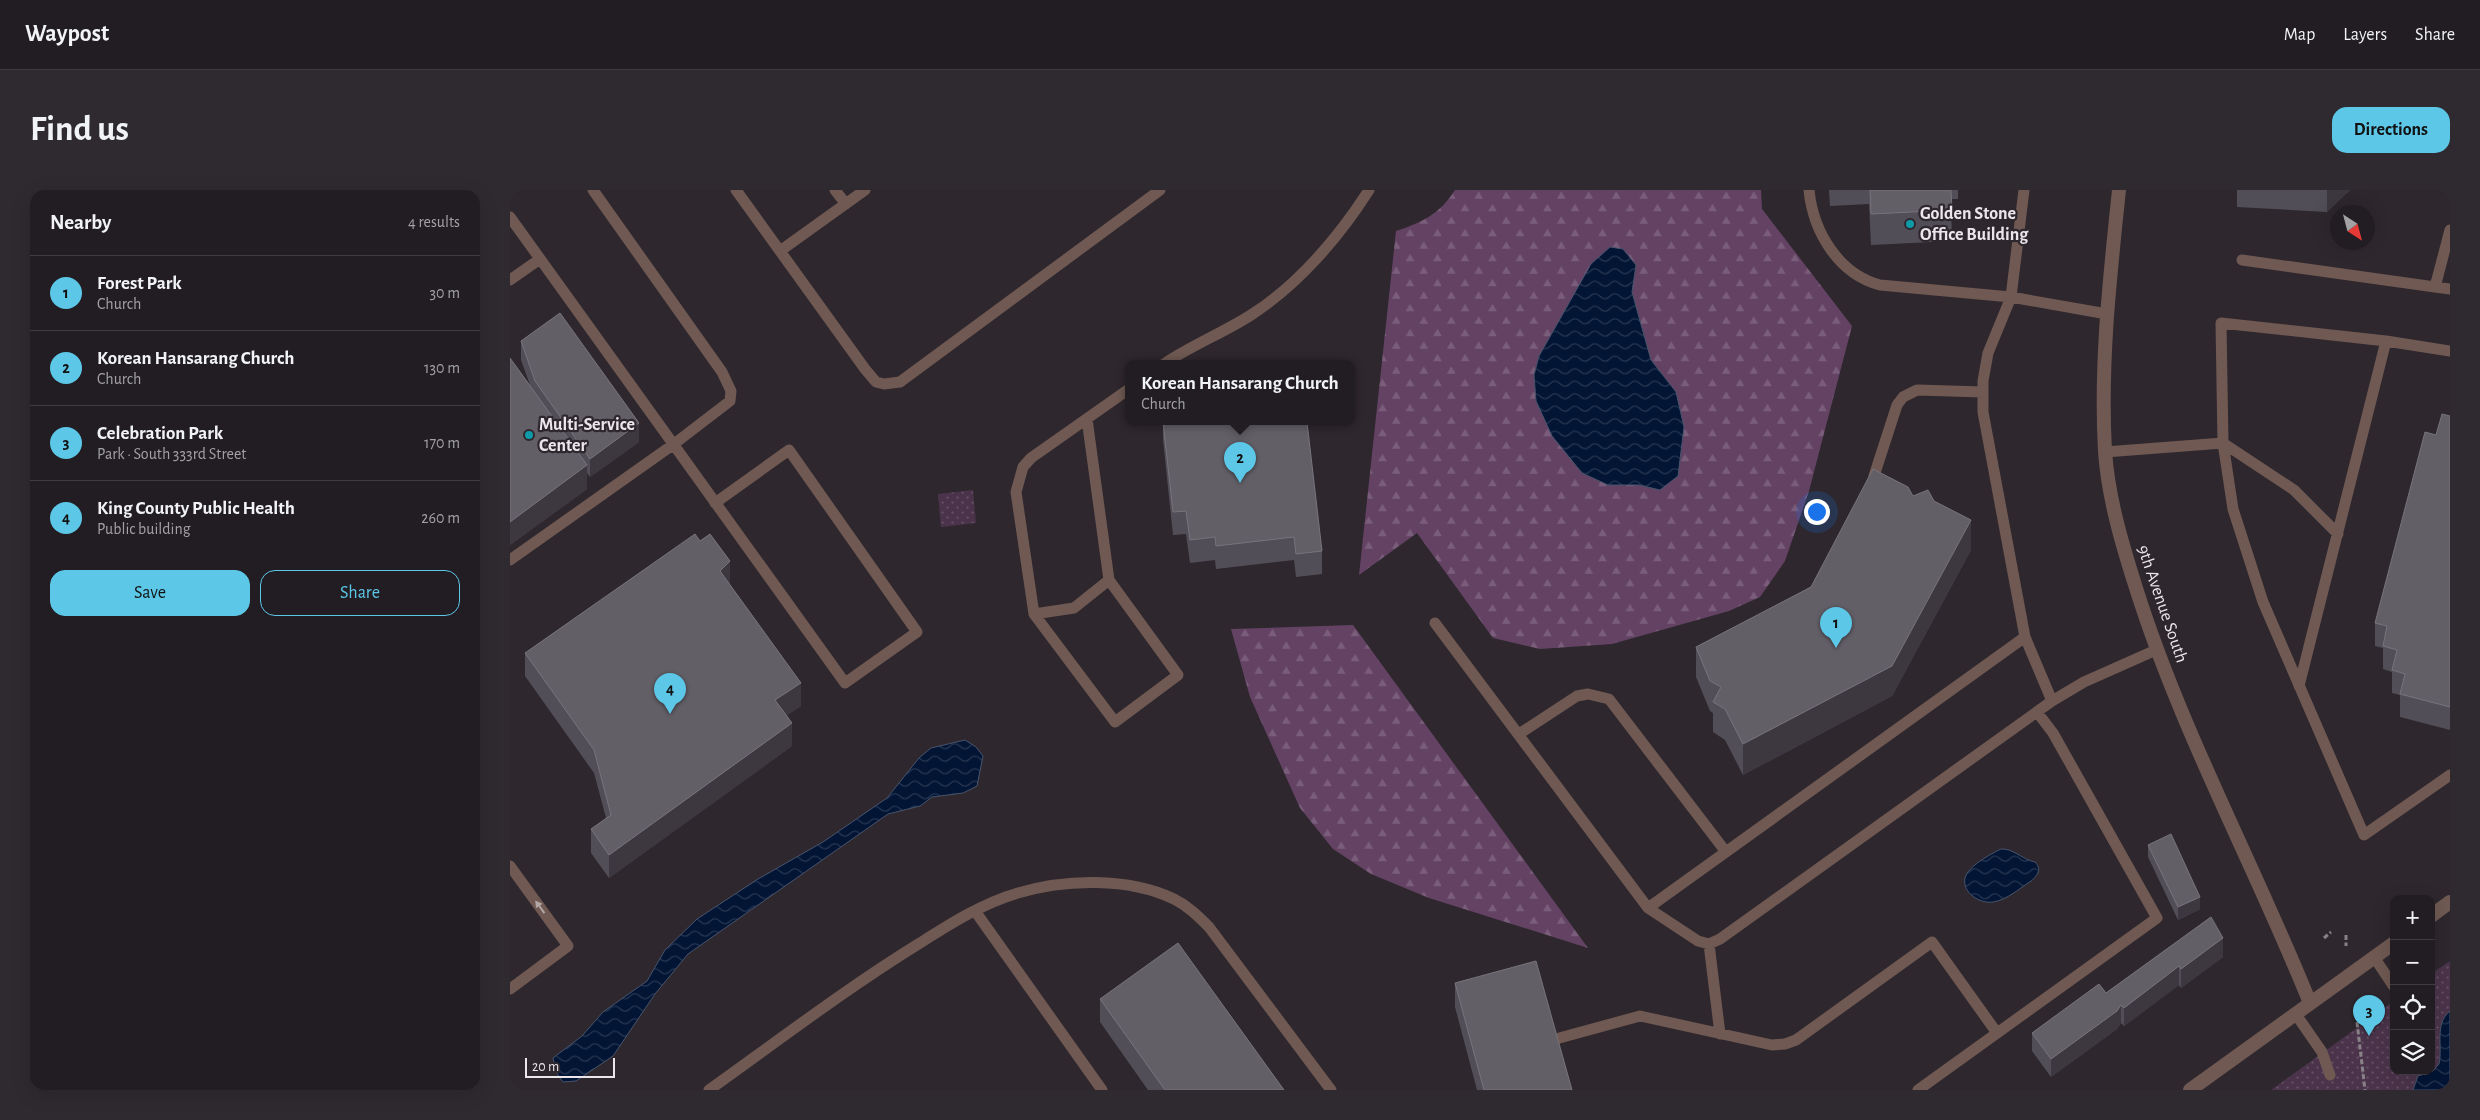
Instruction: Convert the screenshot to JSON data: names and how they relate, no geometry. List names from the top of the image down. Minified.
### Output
{"streets":{"street":["9th Avenue South"]},"places":["Golden Stone Office Building","Multi-Service Center"],"scale_bar":"20 m","north":"bottom right","page":{"header":"Waypost","nav":["Map","Layers","Share"],"buttons":["Directions",["Save","Share"]],"title":"Find us","heading":["Nearby","4 results"],"list":[{"mark":"1","name":"Forest Park","note":"Church","value":"30 m"},{"mark":"2","name":"Korean Hansarang Church","note":"Church","value":"130 m"},{"mark":"3","name":"Celebration Park","note":"Park · South 333rd Street","value":"170 m"},{"mark":"4","name":"King County Public Health","note":"Public building","value":"260 m"}],"popup":["Korean Hansarang Church","Church"],"pins":["2","1","4","3"],"map_buttons":["+","−"],"scale":"20 m"}}
